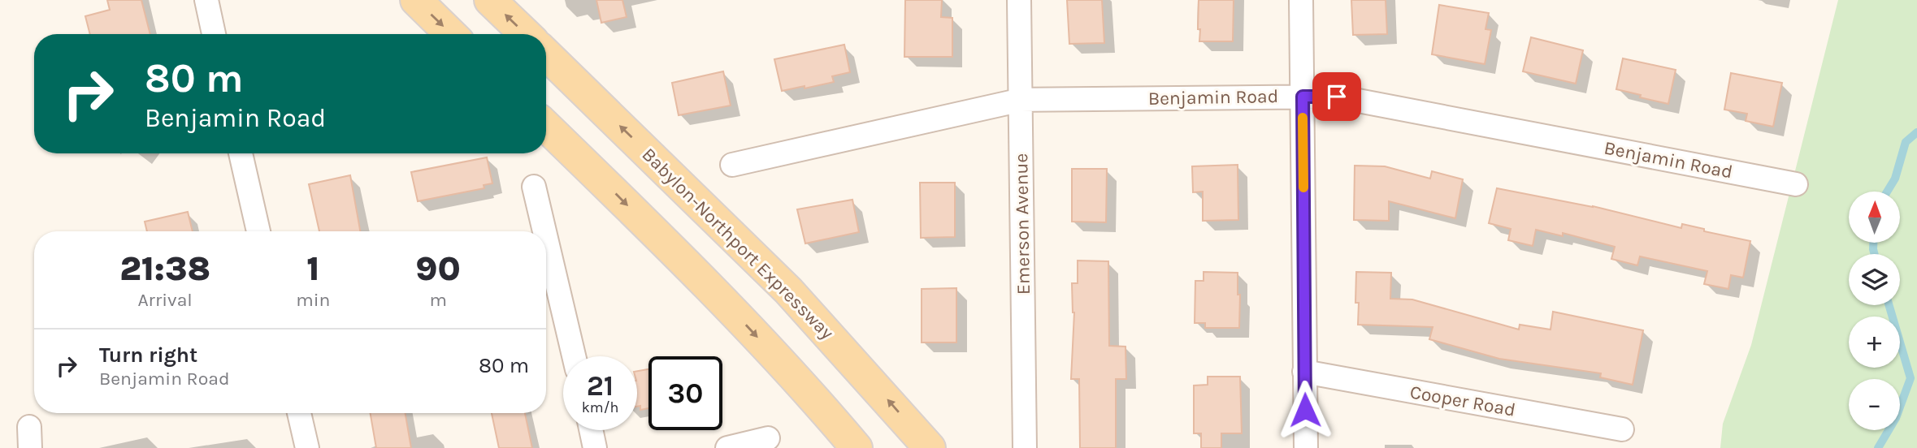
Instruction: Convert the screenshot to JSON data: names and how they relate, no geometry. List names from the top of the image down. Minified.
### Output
{"streets":{"main road":["Babylon-Northport Expressway"],"street":["Benjamin Road","Emerson Avenue","Cooper Road"]},"crossings":[["Benjamin Road","Emerson Avenue"]],"north":"top","page":{"turn":["80 m","Benjamin Road"],"map_buttons":["+","−"],"eta":["21:38","Arrival","1","min","90","m"],"list":[{"name":"Turn right","note":"Benjamin Road","value":"80 m"}],"speed":"21 km/h","limit":"30"}}
